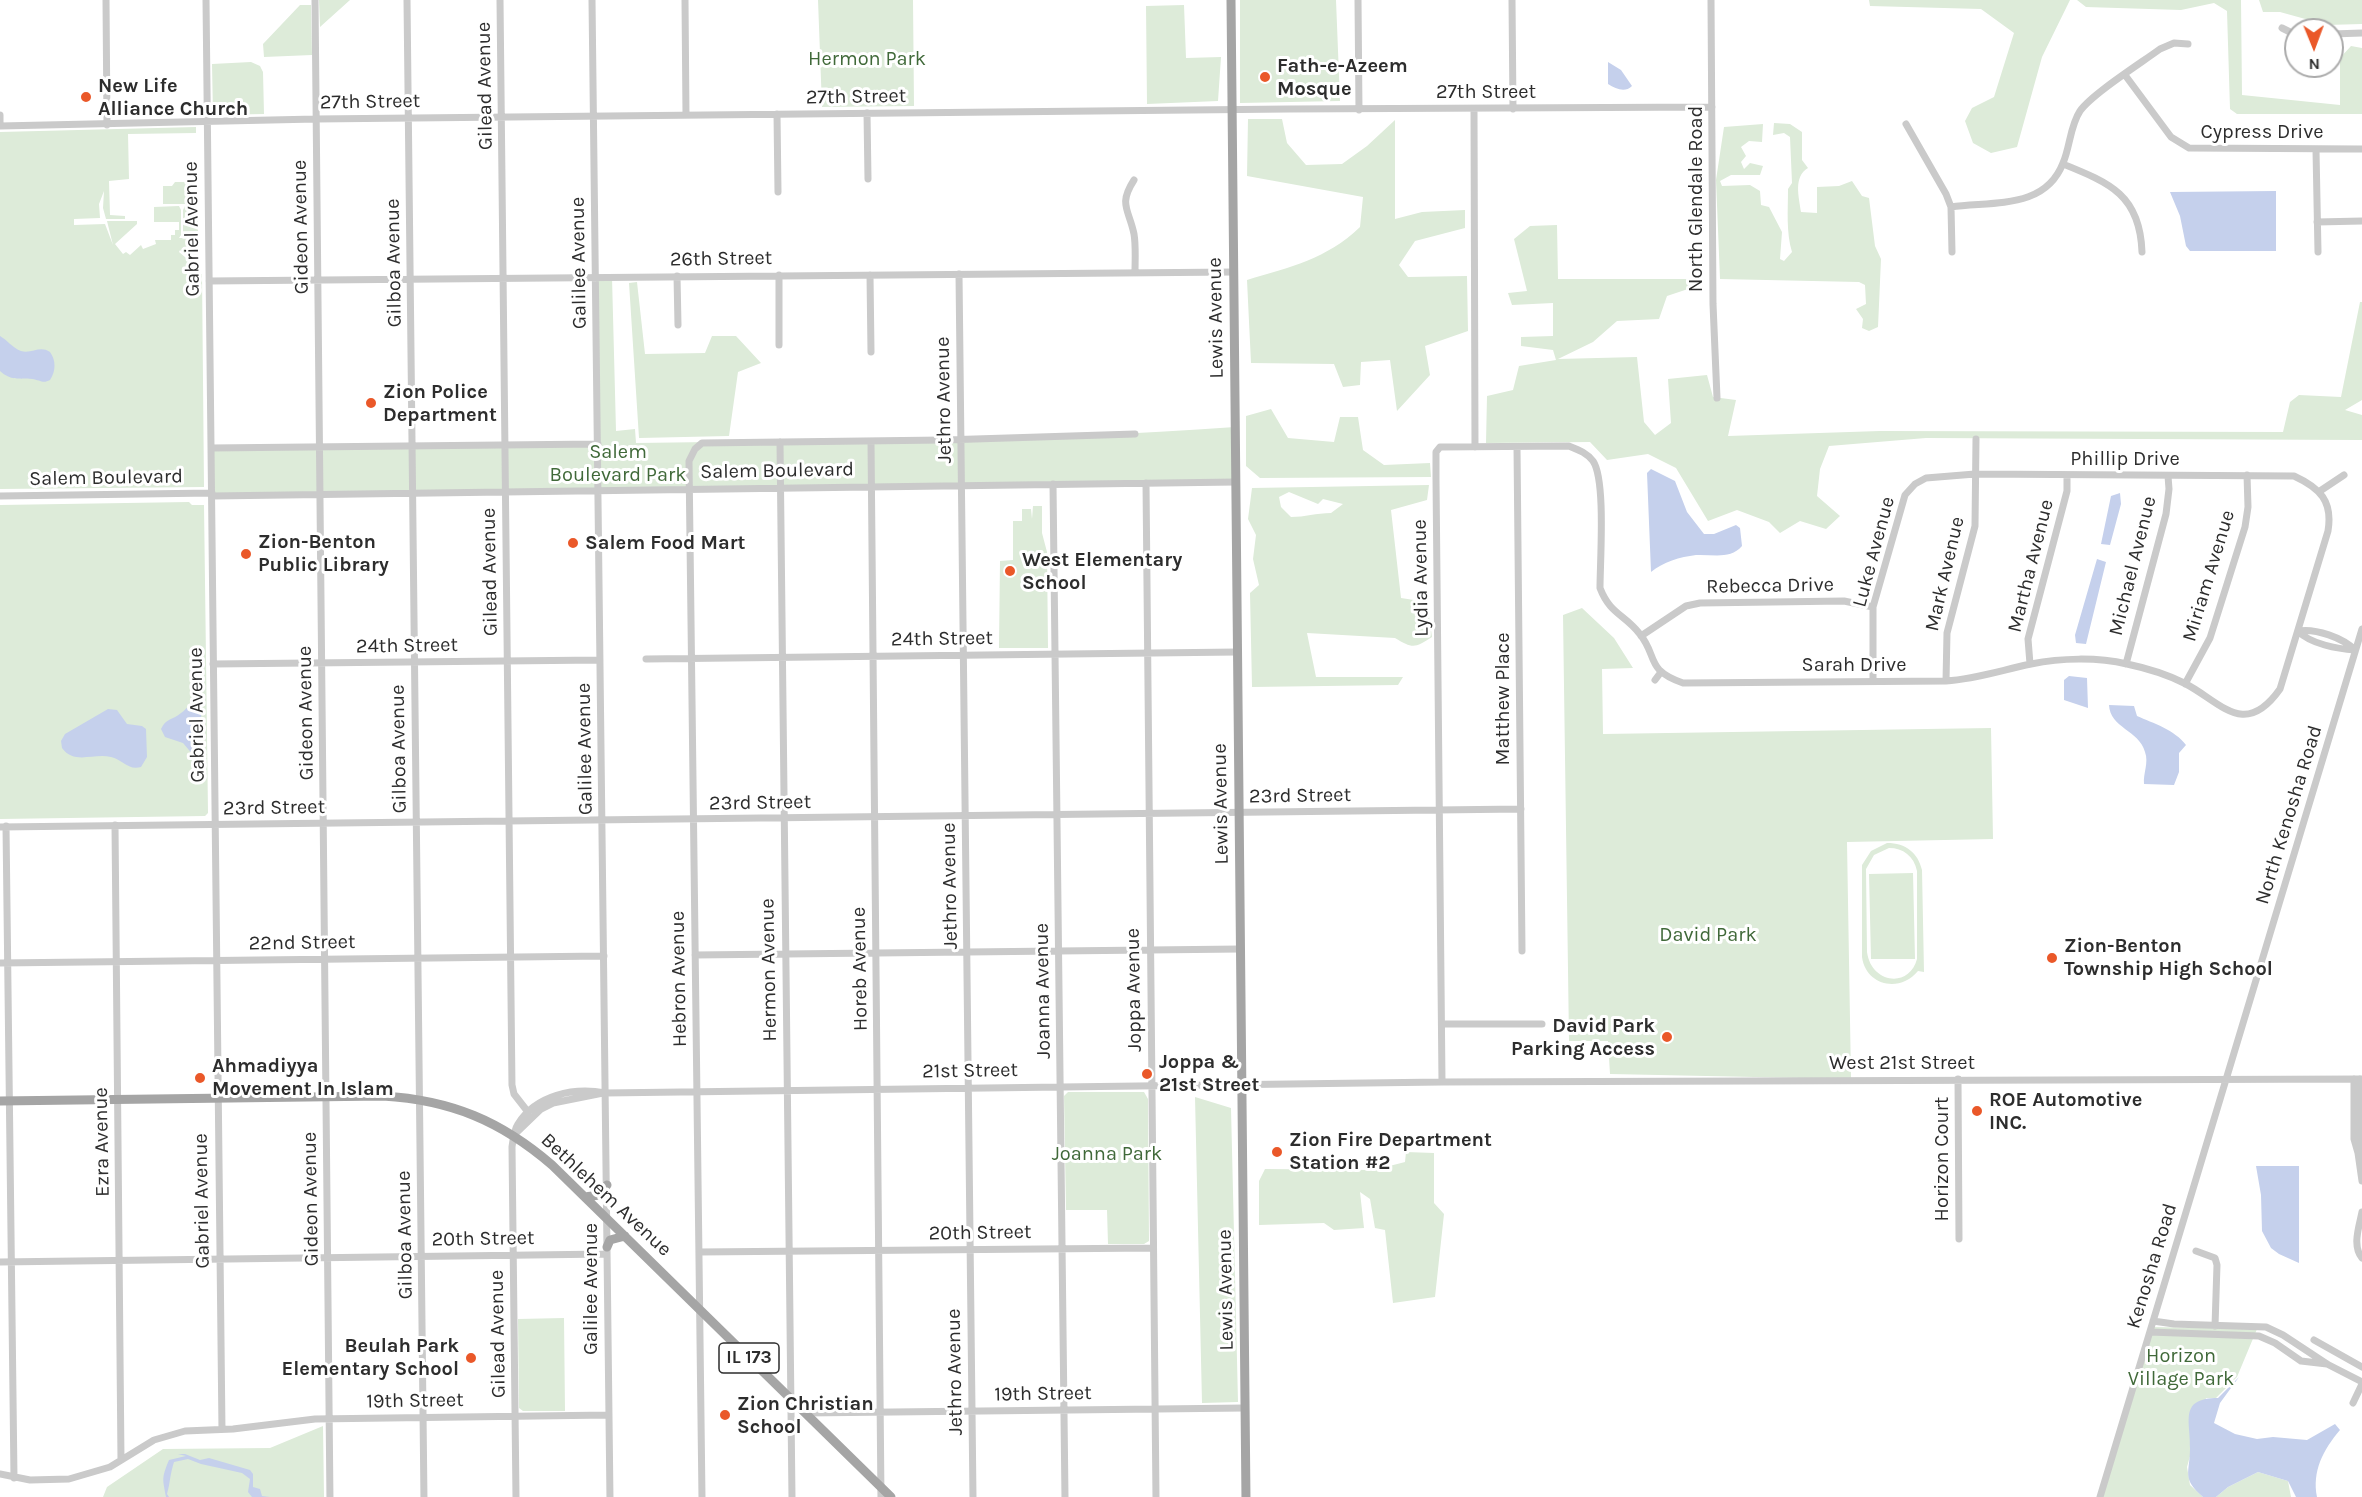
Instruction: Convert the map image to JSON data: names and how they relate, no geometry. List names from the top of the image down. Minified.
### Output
{"streets":{"main road":["Lewis Avenue","Bethlehem Avenue","IL 173"],"street":["Gilead Avenue","27th Street","Cypress Drive","North Glendale Road","Gideon Avenue","Gabriel Avenue","26th Street","Gilboa Avenue","Galilee Avenue","Jethro Avenue","Phillip Drive","Salem Boulevard","Luke Avenue","Martha Avenue","Michael Avenue","Mark Avenue","Miriam Avenue","Lydia Avenue","Rebecca Drive","24th Street","Sarah Drive","Matthew Place","23rd Street","North Kenosha Road","22nd Street","Horeb Avenue","Hermon Avenue","Hebron Avenue","Joppa Avenue","Joanna Avenue","West 21st Street","21st Street","Ezra Avenue","Horizon Court","20th Street","Kenosha Road","19th Street"]},"crossings":[["Gilead Avenue","27th Street"],["Gilead Avenue","26th Street"],["Gilead Avenue","Salem Boulevard"],["Gilead Avenue","24th Street"],["Gilead Avenue","23rd Street"],["Gilead Avenue","22nd Street"],["Gilead Avenue","21st Street"],["Gilead Avenue","Bethlehem Avenue"],["Gilead Avenue","20th Street"],["Gilead Avenue","19th Street"],["27th Street","North Glendale Road"],["27th Street","Gideon Avenue"],["27th Street","Gabriel Avenue"],["27th Street","Gilboa Avenue"],["27th Street","Galilee Avenue"],["27th Street","Lewis Avenue"],["Gideon Avenue","26th Street"],["Gideon Avenue","Salem Boulevard"],["Gideon Avenue","24th Street"],["Gideon Avenue","23rd Street"],["Gideon Avenue","22nd Street"],["Gideon Avenue","Bethlehem Avenue"],["Gideon Avenue","20th Street"],["Gideon Avenue","19th Street"],["Gabriel Avenue","26th Street"],["Gabriel Avenue","Salem Boulevard"],["Gabriel Avenue","24th Street"],["Gabriel Avenue","23rd Street"],["Gabriel Avenue","22nd Street"],["Gabriel Avenue","Bethlehem Avenue"],["Gabriel Avenue","20th Street"],["Gabriel Avenue","19th Street"],["26th Street","Gilboa Avenue"],["26th Street","Galilee Avenue"],["26th Street","Lewis Avenue"],["26th Street","Jethro Avenue"],["Gilboa Avenue","Salem Boulevard"],["Gilboa Avenue","24th Street"],["Gilboa Avenue","23rd Street"],["Gilboa Avenue","22nd Street"],["Gilboa Avenue","Bethlehem Avenue"],["Gilboa Avenue","20th Street"],["Gilboa Avenue","19th Street"],["Galilee Avenue","Salem Boulevard"],["Galilee Avenue","24th Street"],["Galilee Avenue","23rd Street"],["Galilee Avenue","22nd Street"],["Galilee Avenue","21st Street"],["Galilee Avenue","Bethlehem Avenue"],["Galilee Avenue","20th Street"],["Galilee Avenue","19th Street"],["Lewis Avenue","Salem Boulevard"],["Lewis Avenue","24th Street"],["Lewis Avenue","23rd Street"],["Lewis Avenue","21st Street"],["Lewis Avenue","19th Street"],["Jethro Avenue","Salem Boulevard"],["Jethro Avenue","24th Street"],["Jethro Avenue","23rd Street"],["Jethro Avenue","21st Street"],["Jethro Avenue","20th Street"],["Jethro Avenue","19th Street"],["Phillip Drive","Luke Avenue"],["Phillip Drive","Martha Avenue"],["Phillip Drive","Michael Avenue"],["Phillip Drive","Mark Avenue"],["Phillip Drive","Miriam Avenue"],["Salem Boulevard","Horeb Avenue"],["Salem Boulevard","Hermon Avenue"],["Salem Boulevard","Hebron Avenue"],["Salem Boulevard","Joppa Avenue"],["Salem Boulevard","Joanna Avenue"],["Luke Avenue","Rebecca Drive"],["Luke Avenue","Sarah Drive"],["Martha Avenue","Sarah Drive"],["Michael Avenue","Sarah Drive"],["Mark Avenue","Sarah Drive"],["Miriam Avenue","Sarah Drive"],["Lydia Avenue","23rd Street"],["Lydia Avenue","West 21st Street"],["Lydia Avenue","21st Street"],["24th Street","Horeb Avenue"],["24th Street","Hermon Avenue"],["24th Street","Hebron Avenue"],["24th Street","Joppa Avenue"],["24th Street","Joanna Avenue"],["Matthew Place","23rd Street"],["23rd Street","Horeb Avenue"],["23rd Street","Hermon Avenue"],["23rd Street","Hebron Avenue"],["23rd Street","Joppa Avenue"],["23rd Street","Joanna Avenue"],["23rd Street","Ezra Avenue"],["North Kenosha Road","West 21st Street"],["North Kenosha Road","Kenosha Road"],["22nd Street","Ezra Avenue"],["Horeb Avenue","21st Street"],["Horeb Avenue","Bethlehem Avenue"],["Horeb Avenue","20th Street"],["Horeb Avenue","19th Street"],["Hermon Avenue","21st Street"],["Hermon Avenue","Bethlehem Avenue"],["Hermon Avenue","20th Street"],["Hebron Avenue","21st Street"],["Hebron Avenue","Bethlehem Avenue"],["Hebron Avenue","20th Street"],["Joppa Avenue","21st Street"],["Joppa Avenue","20th Street"],["Joppa Avenue","19th Street"],["Joanna Avenue","21st Street"],["Joanna Avenue","20th Street"],["Joanna Avenue","19th Street"],["West 21st Street","21st Street"],["West 21st Street","Horizon Court"],["West 21st Street","Kenosha Road"],["Ezra Avenue","Bethlehem Avenue"],["Ezra Avenue","20th Street"],["Ezra Avenue","19th Street"],["Bethlehem Avenue","19th Street"]],"parks":["Hermon Park","Salem Boulevard Park","David Park","Joanna Park","Horizon Village Park"],"places":["Fath-e-Azeem Mosque","New Life Alliance Church","Zion Police Department","Salem Food Mart","Zion-Benton Public Library","West Elementary School","Zion-Benton Township High School","David Park Parking Access","Joppa & 21st Street","Ahmadiyya Movement In Islam","ROE Automotive INC.","Zion Fire Department Station #2","Beulah Park Elementary School","Zion Christian School"],"north":"bottom"}
